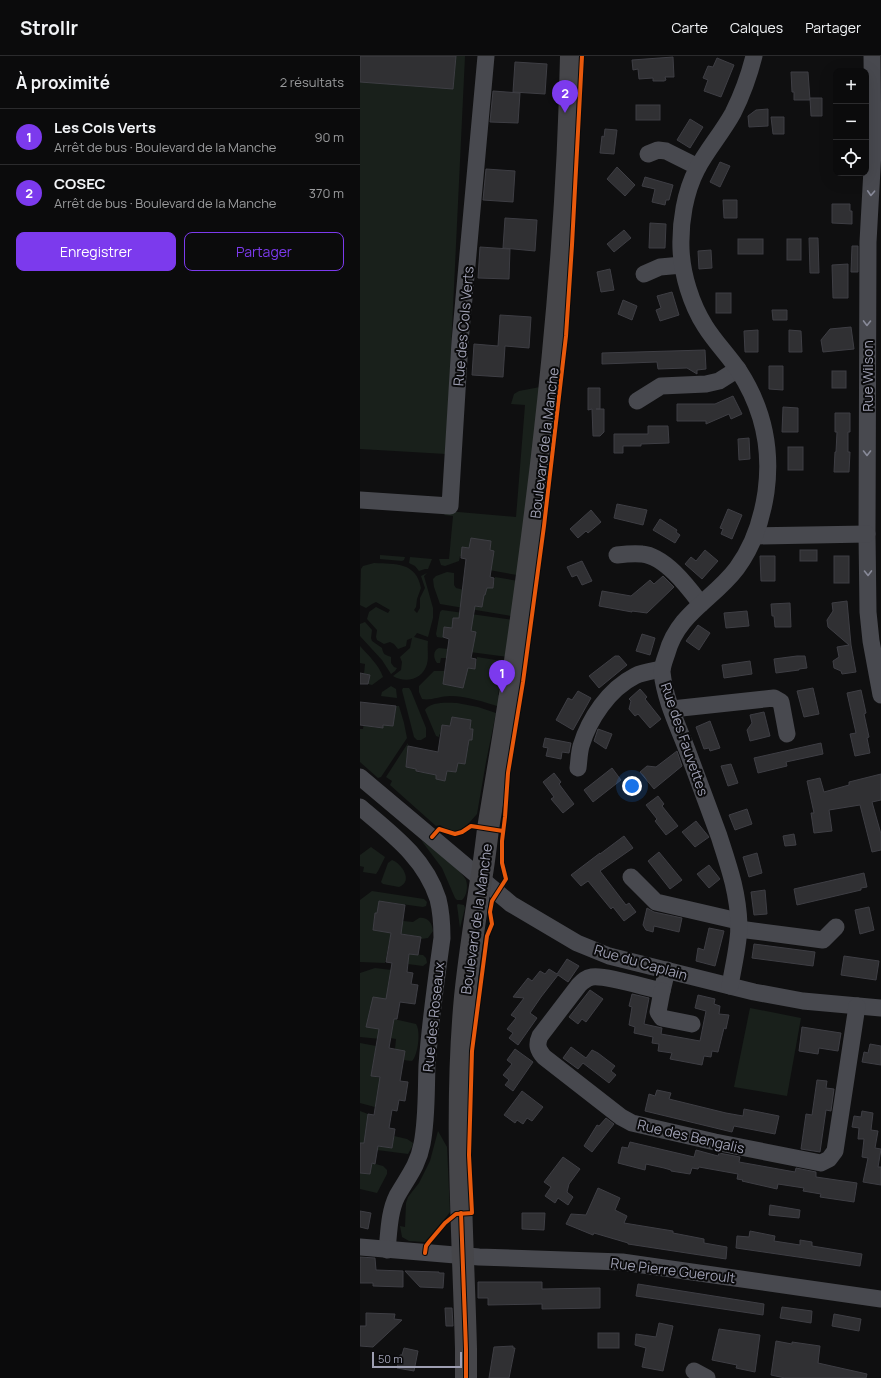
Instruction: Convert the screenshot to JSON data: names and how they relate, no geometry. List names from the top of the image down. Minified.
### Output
{"streets":{"main road":["Boulevard de la Manche"],"street":["Rue des Cols Verts","Rue Wilson","Rue des Fauvettes","Rue du Caplain","Rue des Roseaux","Rue des Bengalis","Rue Pierre Gueroult"]},"crossings":[["Boulevard de la Manche","Rue du Caplain"],["Boulevard de la Manche","Rue Pierre Gueroult"],["Rue des Fauvettes","Rue du Caplain"],["Rue du Caplain","Rue des Bengalis"],["Rue des Roseaux","Rue Pierre Gueroult"]],"one_way":["Rue Wilson"],"scale_bar":"50 m","page":{"header":"Strollr","nav":["Carte","Calques","Partager"],"heading":["À proximité","2 résultats"],"map_buttons":["+","−"],"pins":["2","1"],"list":[{"mark":"1","name":"Les Cols Verts","note":"Arrêt de bus · Boulevard de la Manche","value":"90 m"},{"mark":"2","name":"COSEC","note":"Arrêt de bus · Boulevard de la Manche","value":"370 m"}],"buttons":["Enregistrer","Partager"],"scale":"50 m"}}
